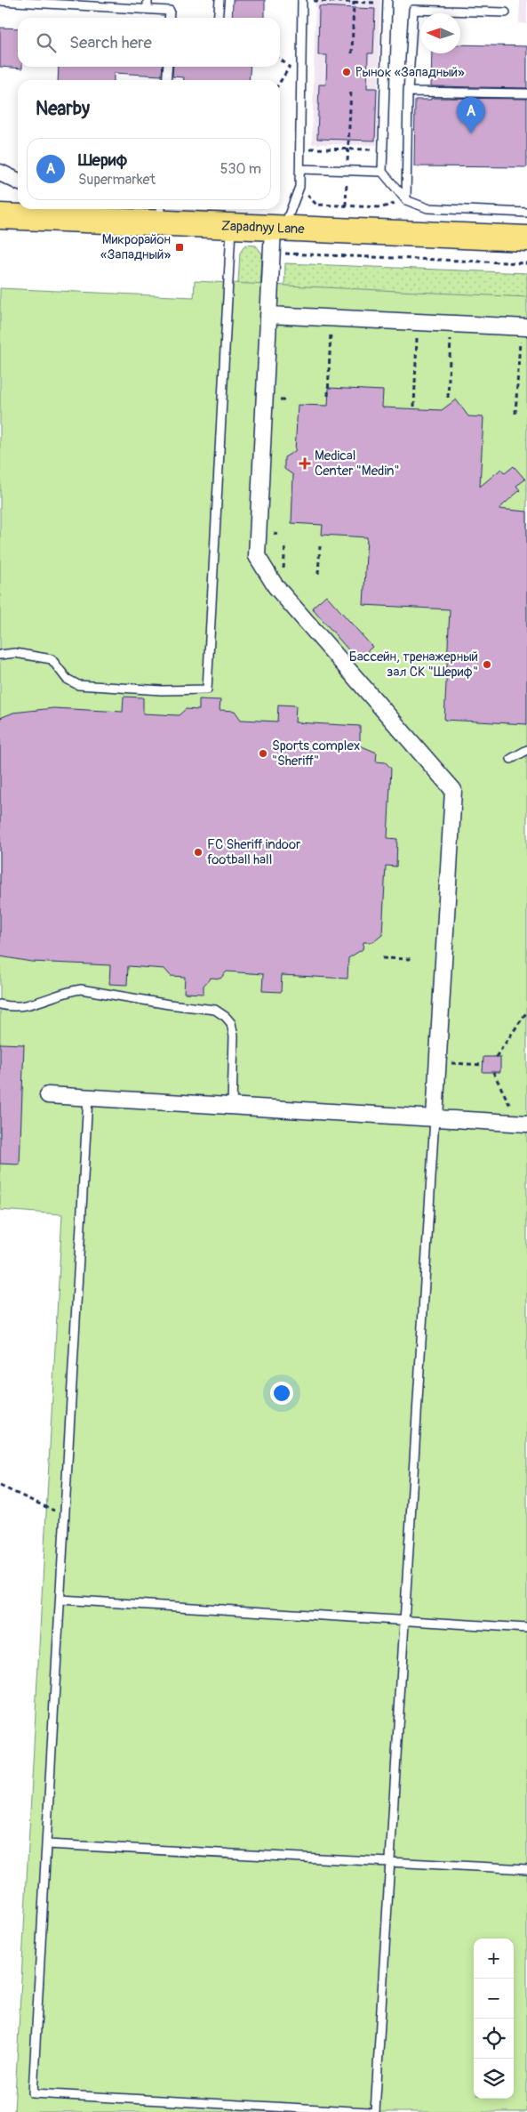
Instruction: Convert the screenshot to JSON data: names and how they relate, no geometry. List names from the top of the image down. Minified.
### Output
{"streets":{"main road":["Zapadnyy Lane"]},"places":{"other":["Рынок «Западный»","Бассейн, тренажерный зал СК \"Шериф\"","Sports complex \"Sheriff\"","FC Sheriff indoor football hall"],"transit":["Микрорайон «Западный»"],"health":["Medical Center \"Medin\""]},"north":"left","page":{"search":"Search here","heading":"Nearby","pins":"A","list":[{"mark":"A","name":"Шериф","note":"Supermarket","value":"530 m"}],"map_buttons":["+","−"]}}
